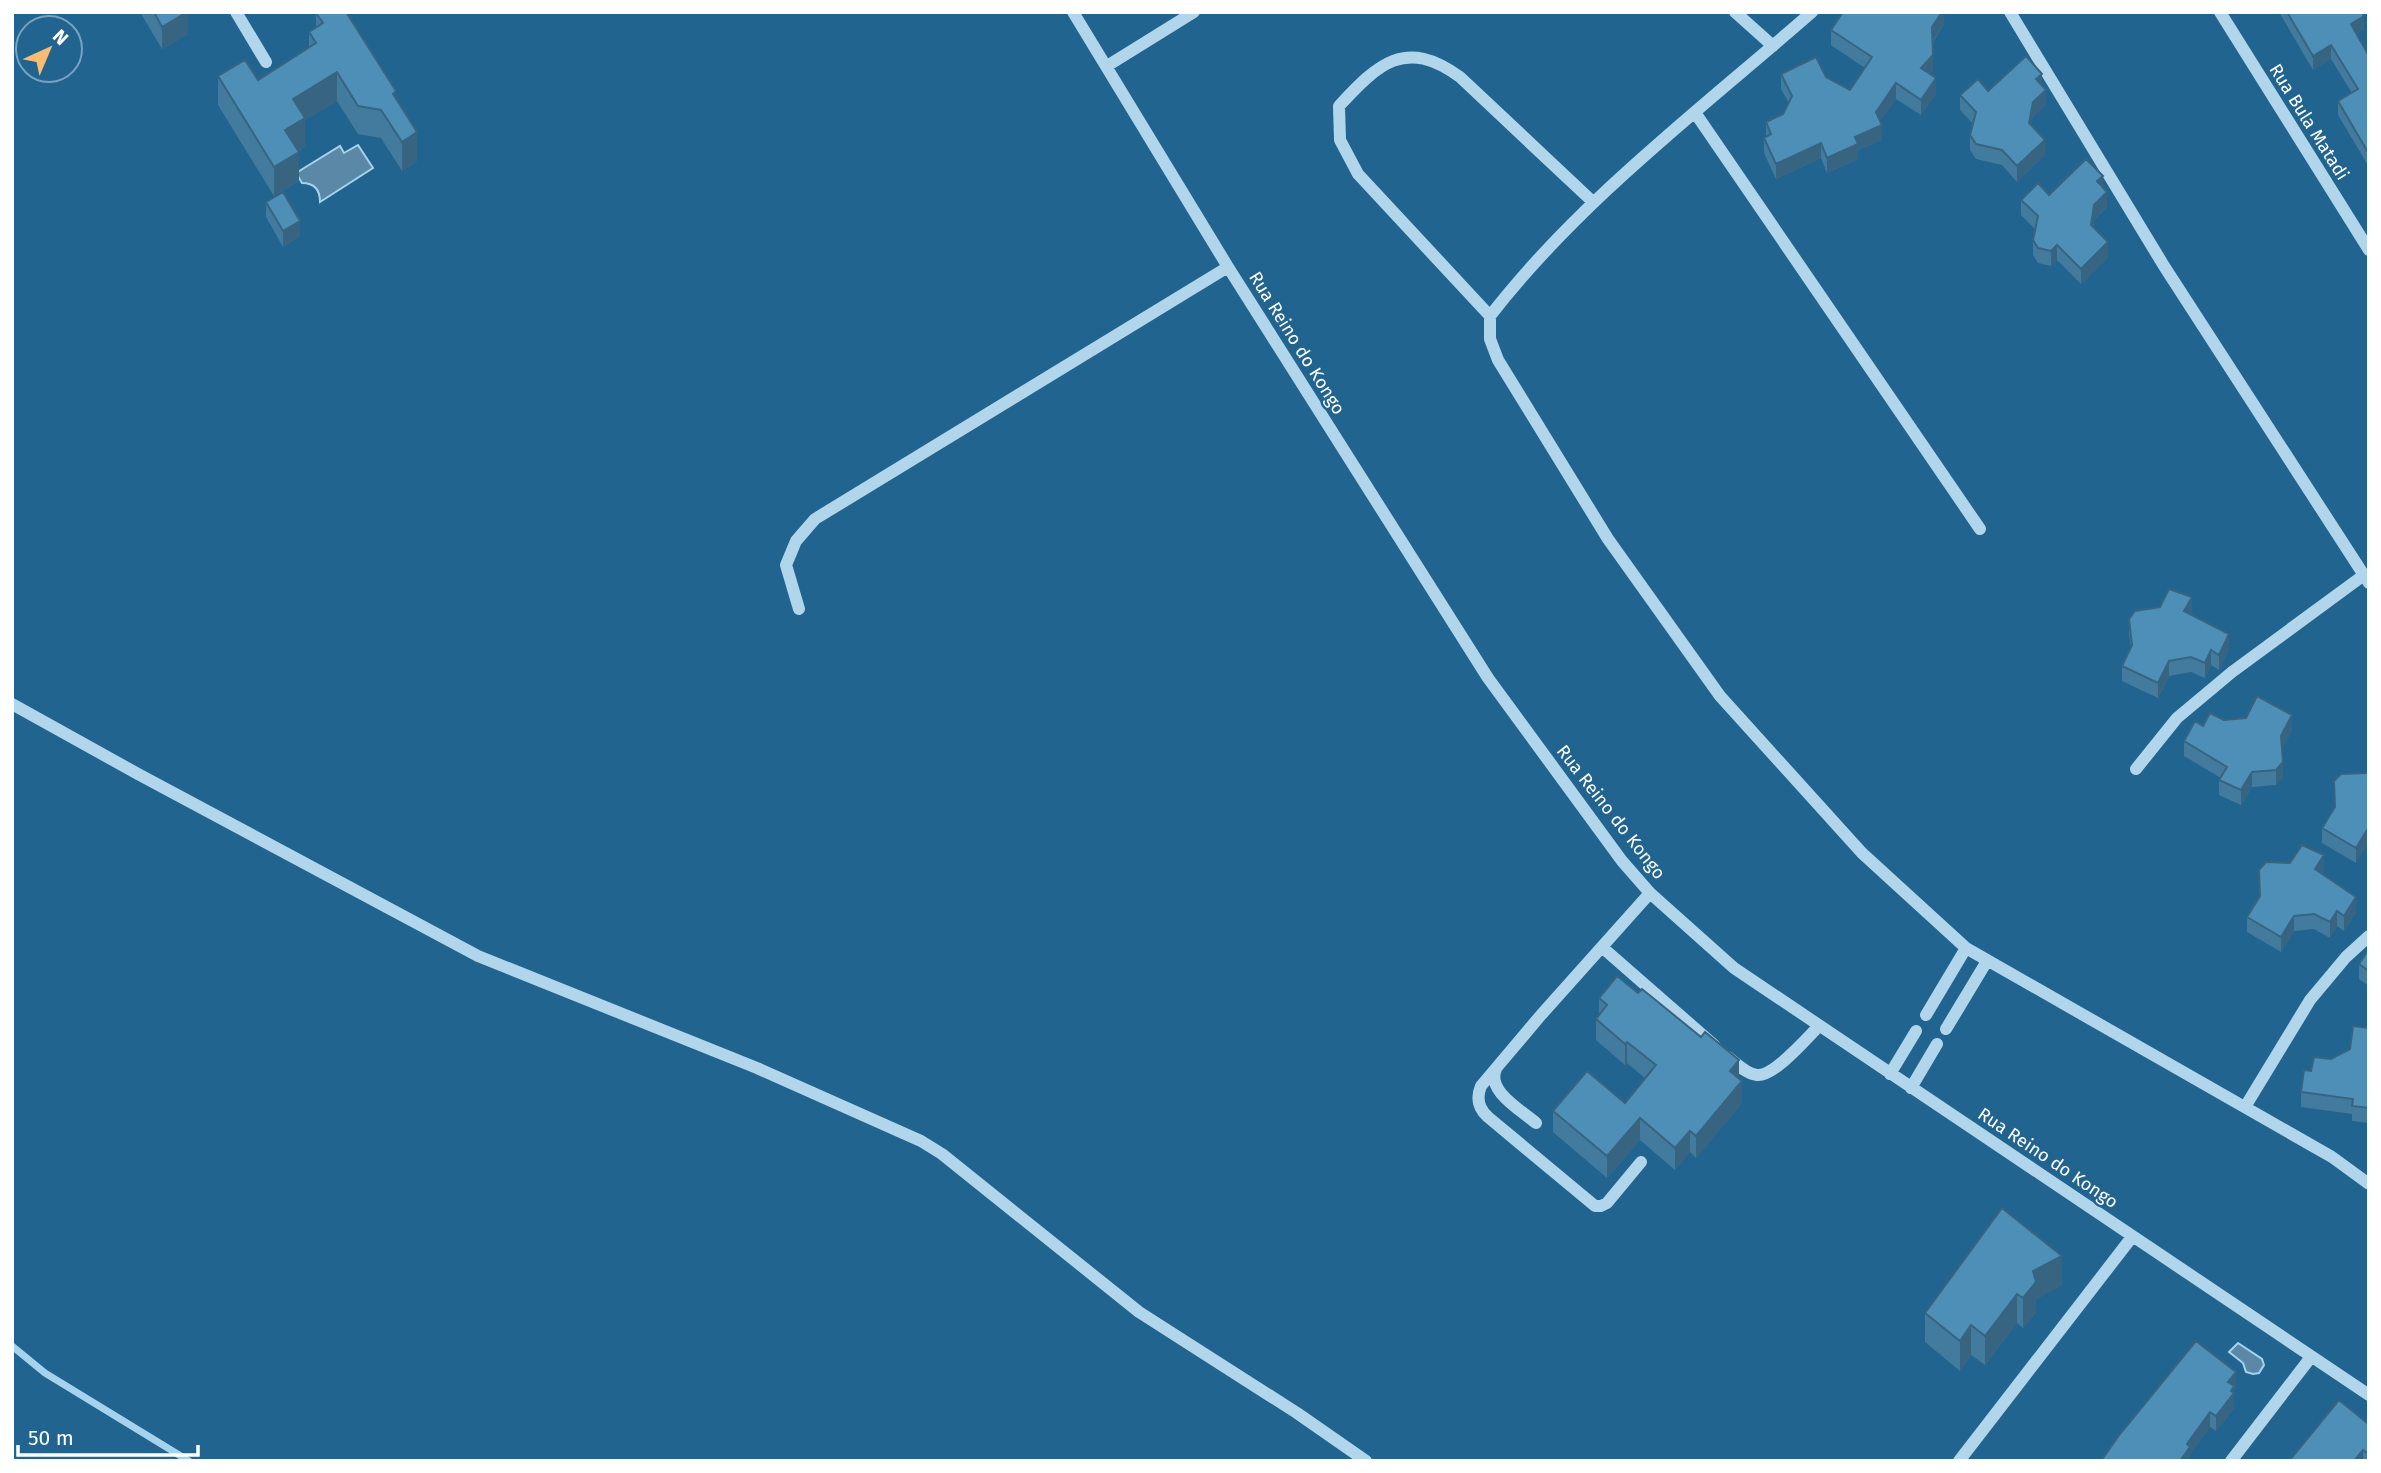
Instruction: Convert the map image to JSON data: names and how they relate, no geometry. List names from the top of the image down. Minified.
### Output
{"streets":{"street":["Rua Bula Matadi","Rua Reino do Kongo"]},"scale_bar":"50 m","north":"top right"}
